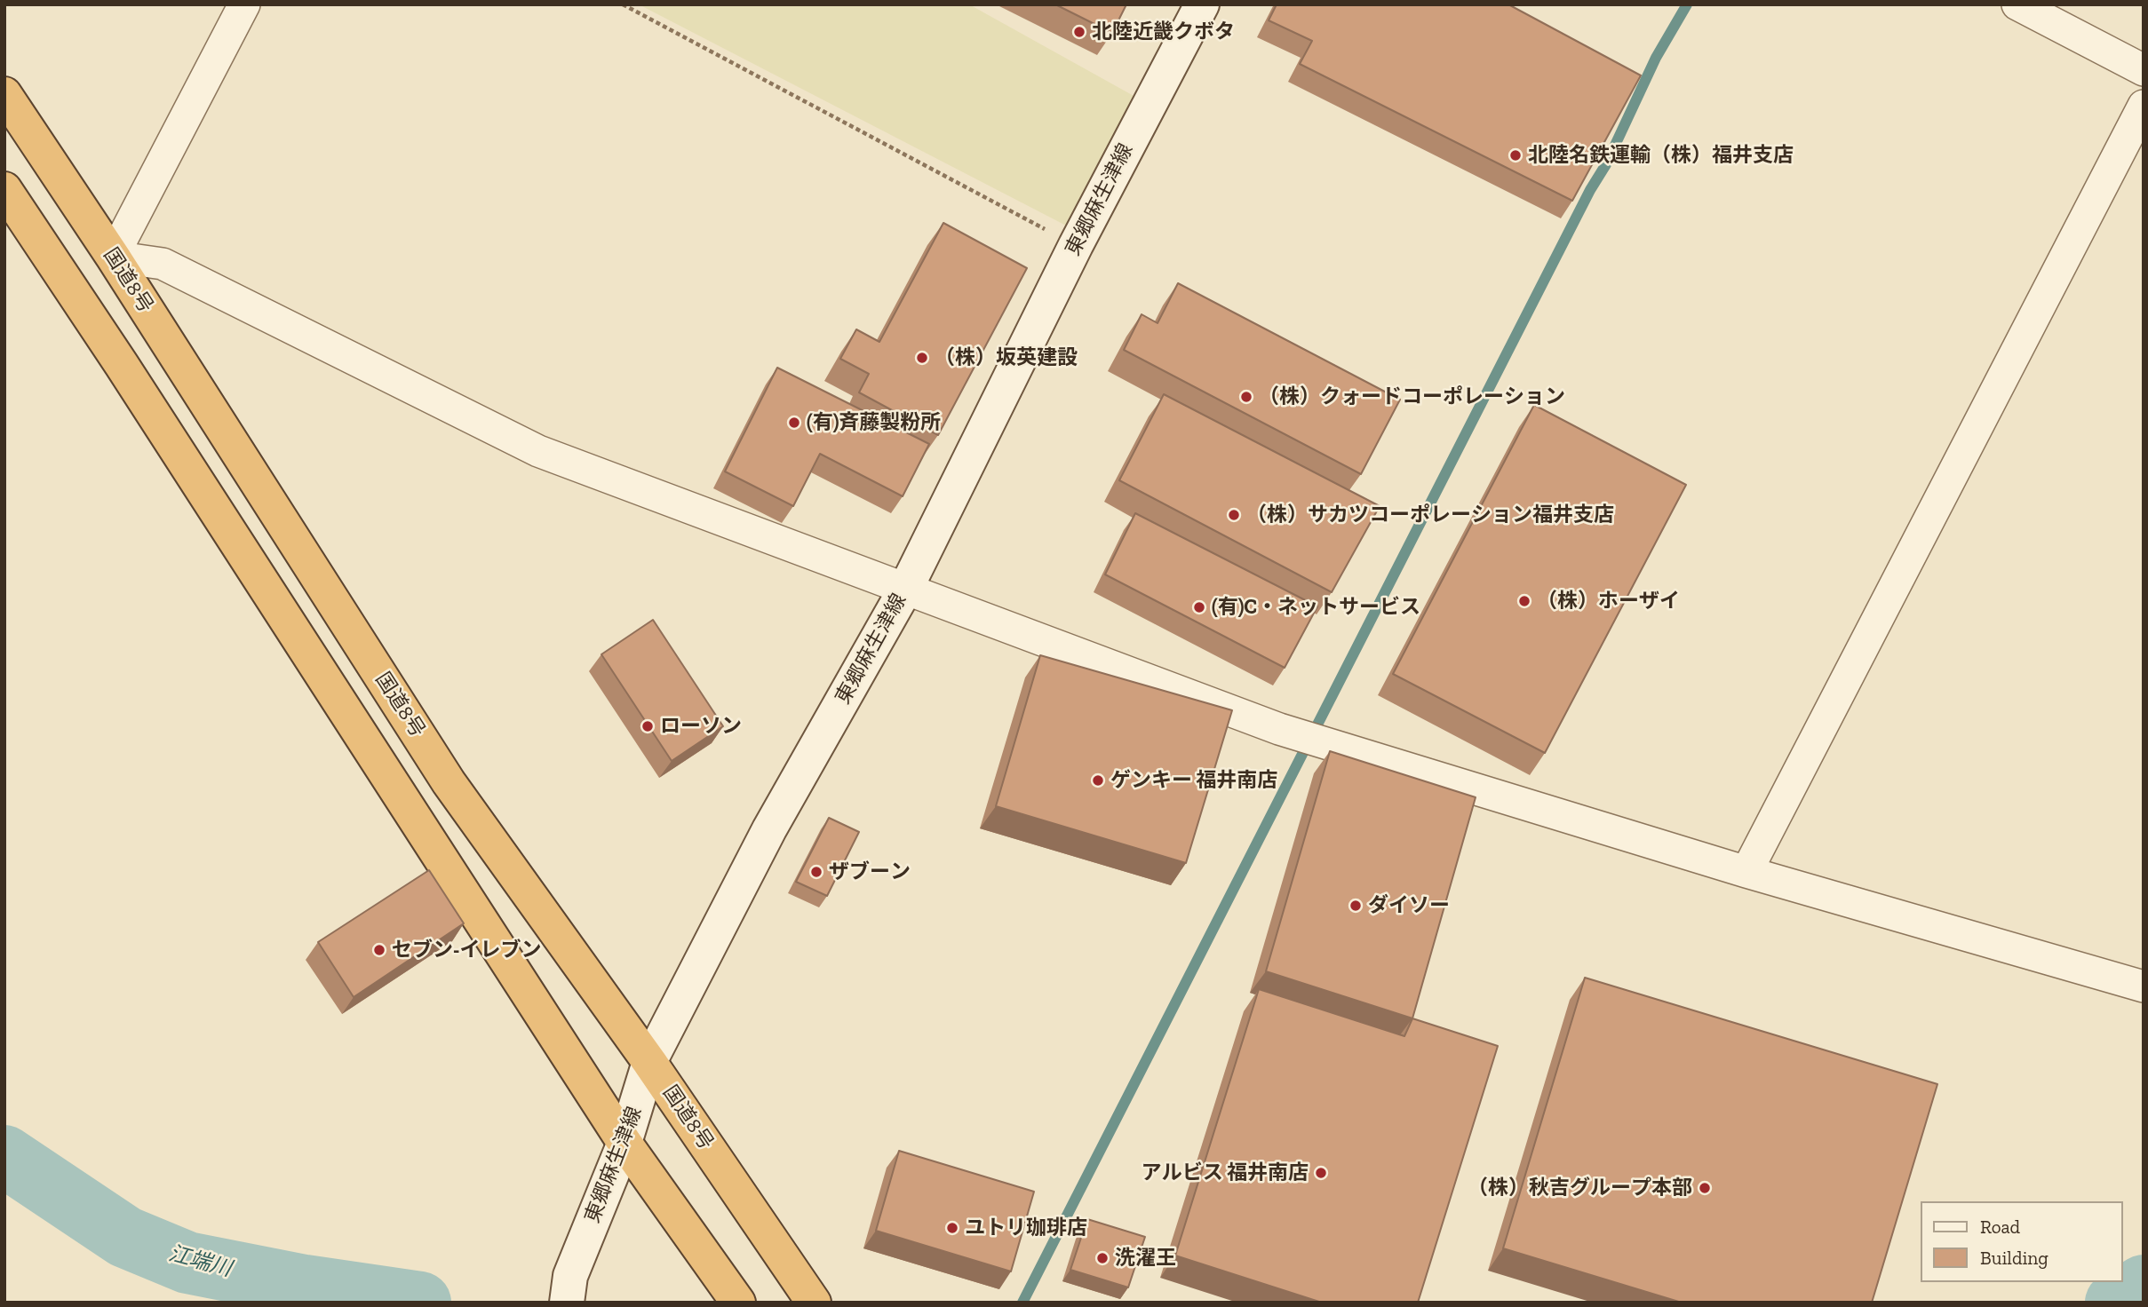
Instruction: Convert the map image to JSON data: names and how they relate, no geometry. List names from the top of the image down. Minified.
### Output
{"streets":{"highway":["国道8号"],"main road":["東郷麻生津線"]},"crossings":[["東郷麻生津線","国道8号"]],"water":["江端川"],"places":["北陸近畿クボタ","北陸名鉄運輸（株）福井支店","（株）坂英建設","（株）クォードコーポレーション","(有)斉藤製粉所","（株）サカツコーポレーション福井支店","（株）ホーザイ","(有)C・ネットサービス","ローソン","ゲンキー 福井南店","ザブーン","ダイソー","セブン-イレブン","アルビス 福井南店","（株）秋吉グループ本部","ユトリ珈琲店","洗濯王"],"legend":["Road","Building"]}
